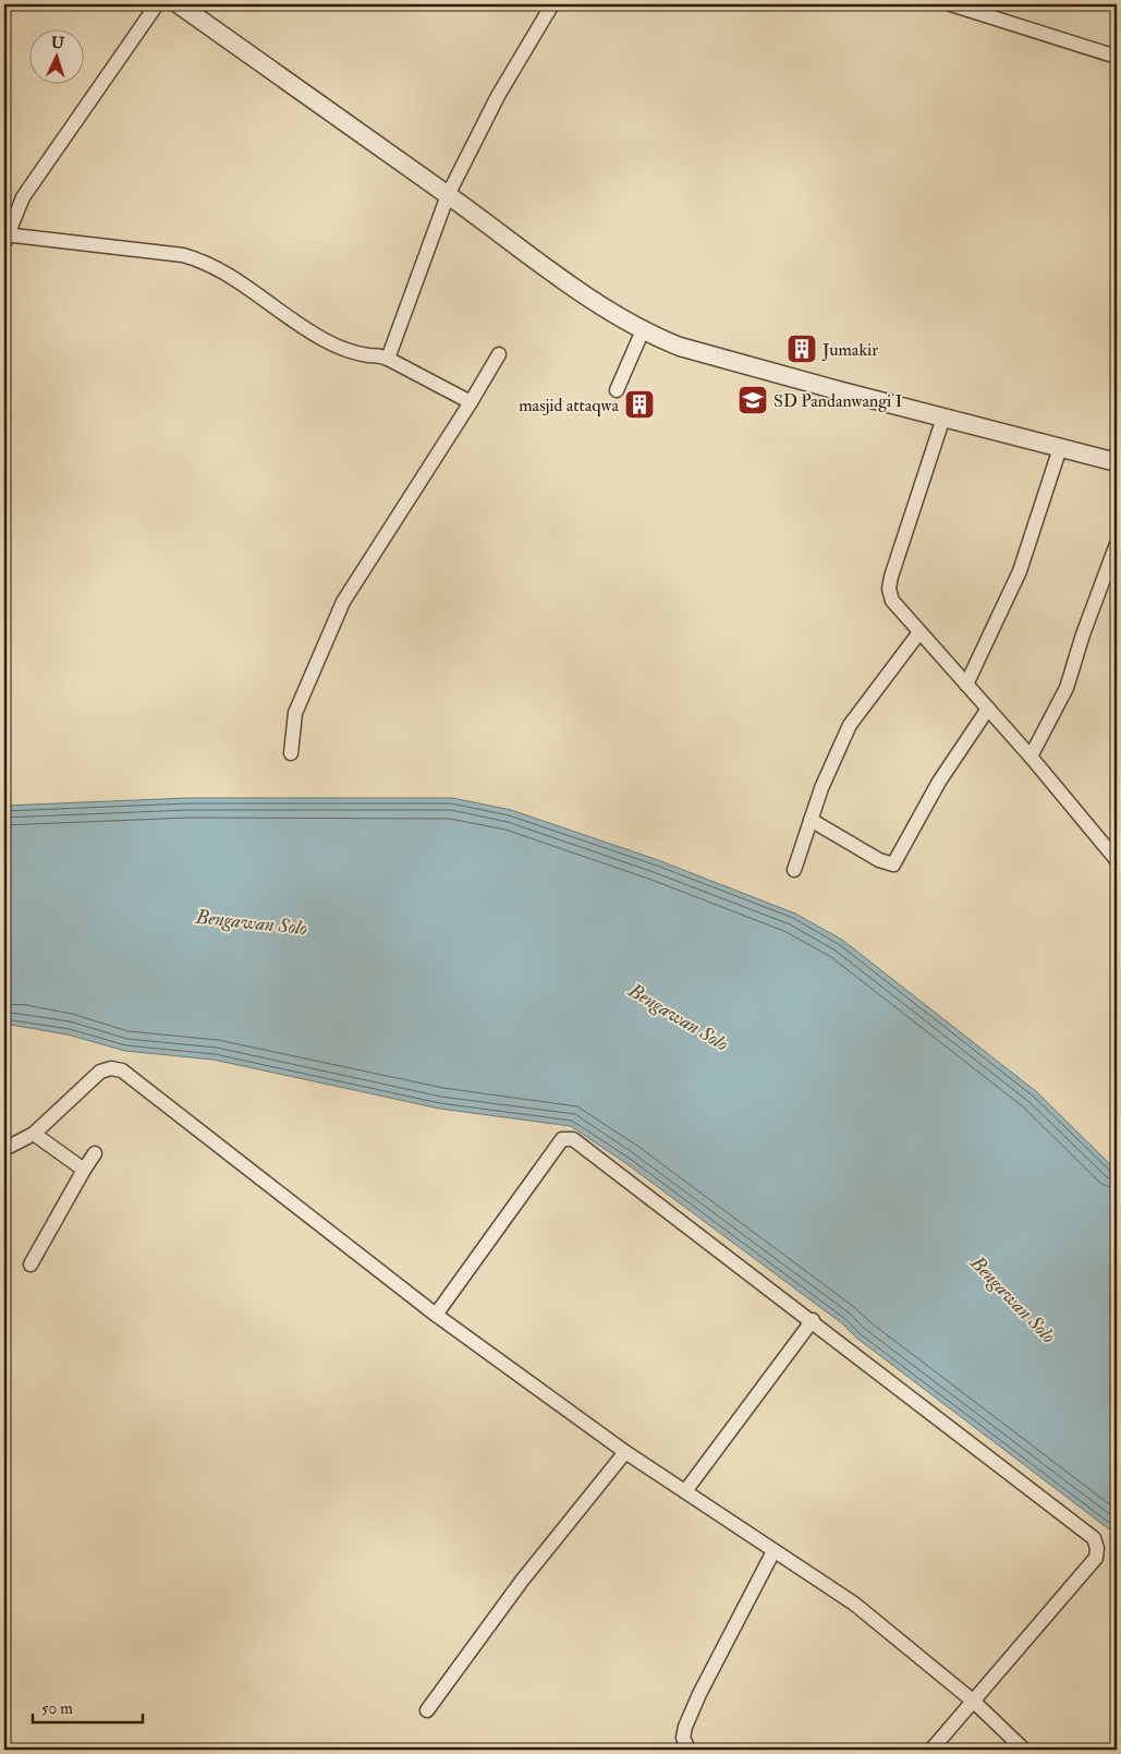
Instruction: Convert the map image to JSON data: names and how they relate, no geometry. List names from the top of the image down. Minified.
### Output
{"water":["Bengawan Solo"],"places":{"building":["Jumakir","masjid attaqwa"],"school or university":["SD Pandanwangi I"]},"scale_bar":"50 m","north":"top"}
